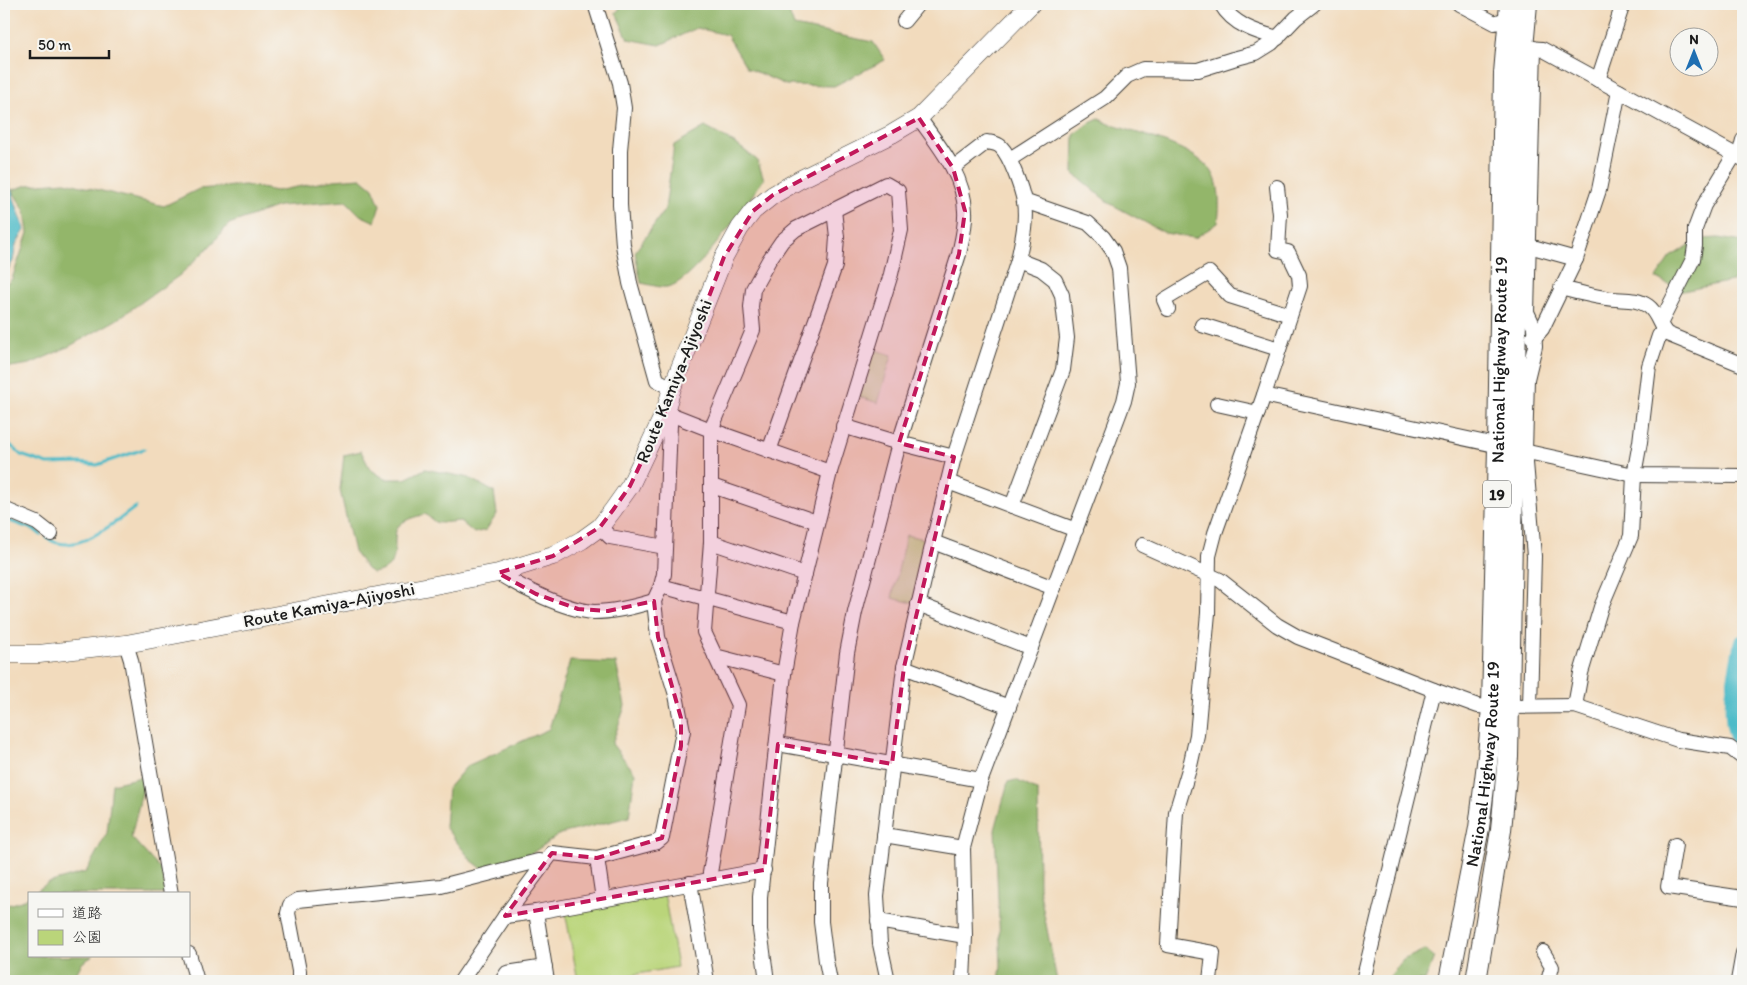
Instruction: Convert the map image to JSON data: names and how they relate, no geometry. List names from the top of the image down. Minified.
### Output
{"streets":{"highway":["National Highway Route 19","19"],"main road":["Route Kamiya-Ajiyoshi"]},"legend":["道路","公園"],"scale_bar":"50 m","north":"top"}
